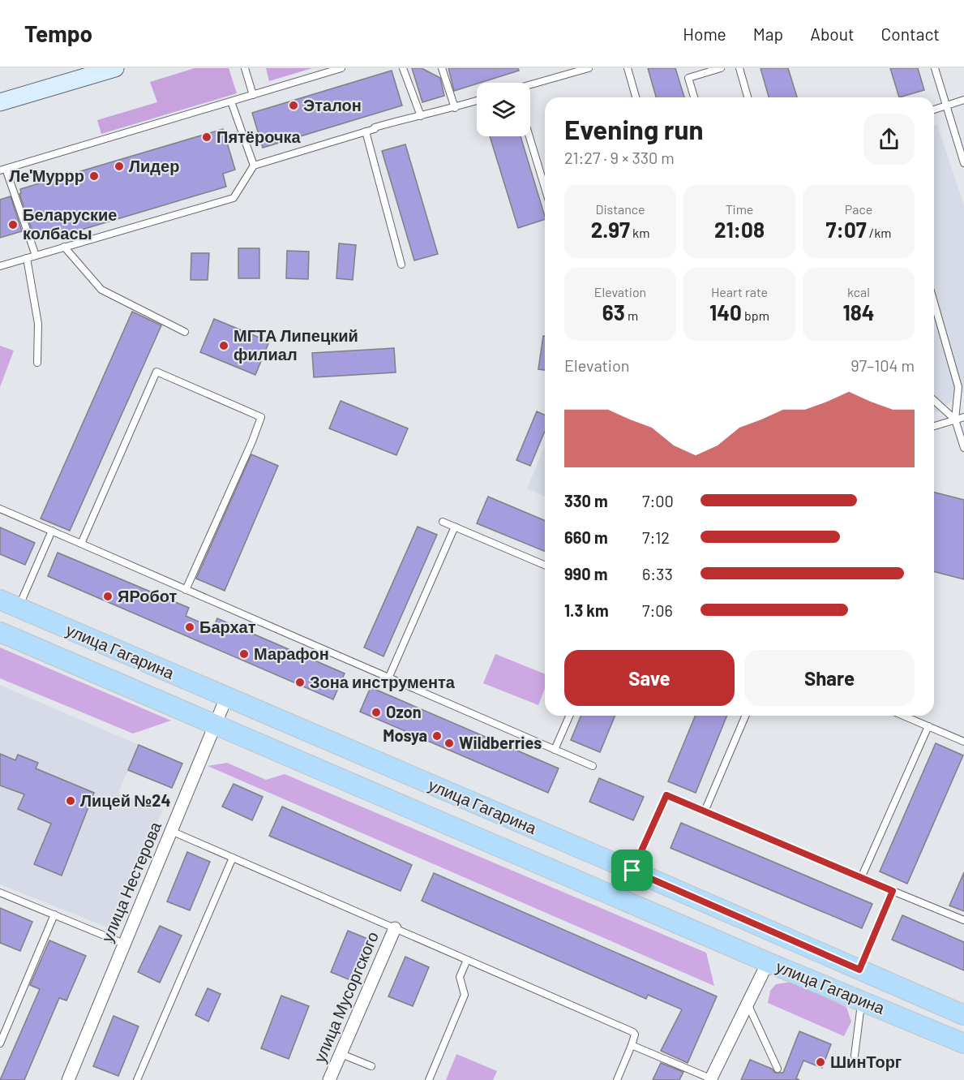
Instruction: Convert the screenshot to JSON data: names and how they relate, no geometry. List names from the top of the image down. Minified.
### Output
{"streets":{"main road":["улица Гагарина"],"street":["улица Нестерова","улица Мусоргского"]},"crossings":[["улица Гагарина","улица Нестерова"]],"places":["Эталон","Пятёрочка","Лидер","Ле'Муррр","Беларуские колбасы","МГТА Липецкий филиал","ЯРобот","Бархат","Марафон","Зона инструмента","Ozon","Mosya","Wildberries","Лицей №24","ШинТорг"],"page":{"header":"Tempo","nav":["Home","Map","About","Contact"],"heading":["Evening run","21:27 · 9 × 330 m"],"stats":[["Distance","2.97 km"],["Time","21:08"],["Pace","7:07 /km"],["Elevation","63 m"],["Heart rate","140 bpm"],["kcal","184"]],"chart":["Elevation","97–104 m"],"list":[{"name":"330 m","note":"7:00"},{"name":"660 m","note":"7:12"},{"name":"990 m","note":"6:33"},{"name":"1.3 km","note":"7:06"}],"buttons":["Save","Share"]}}
